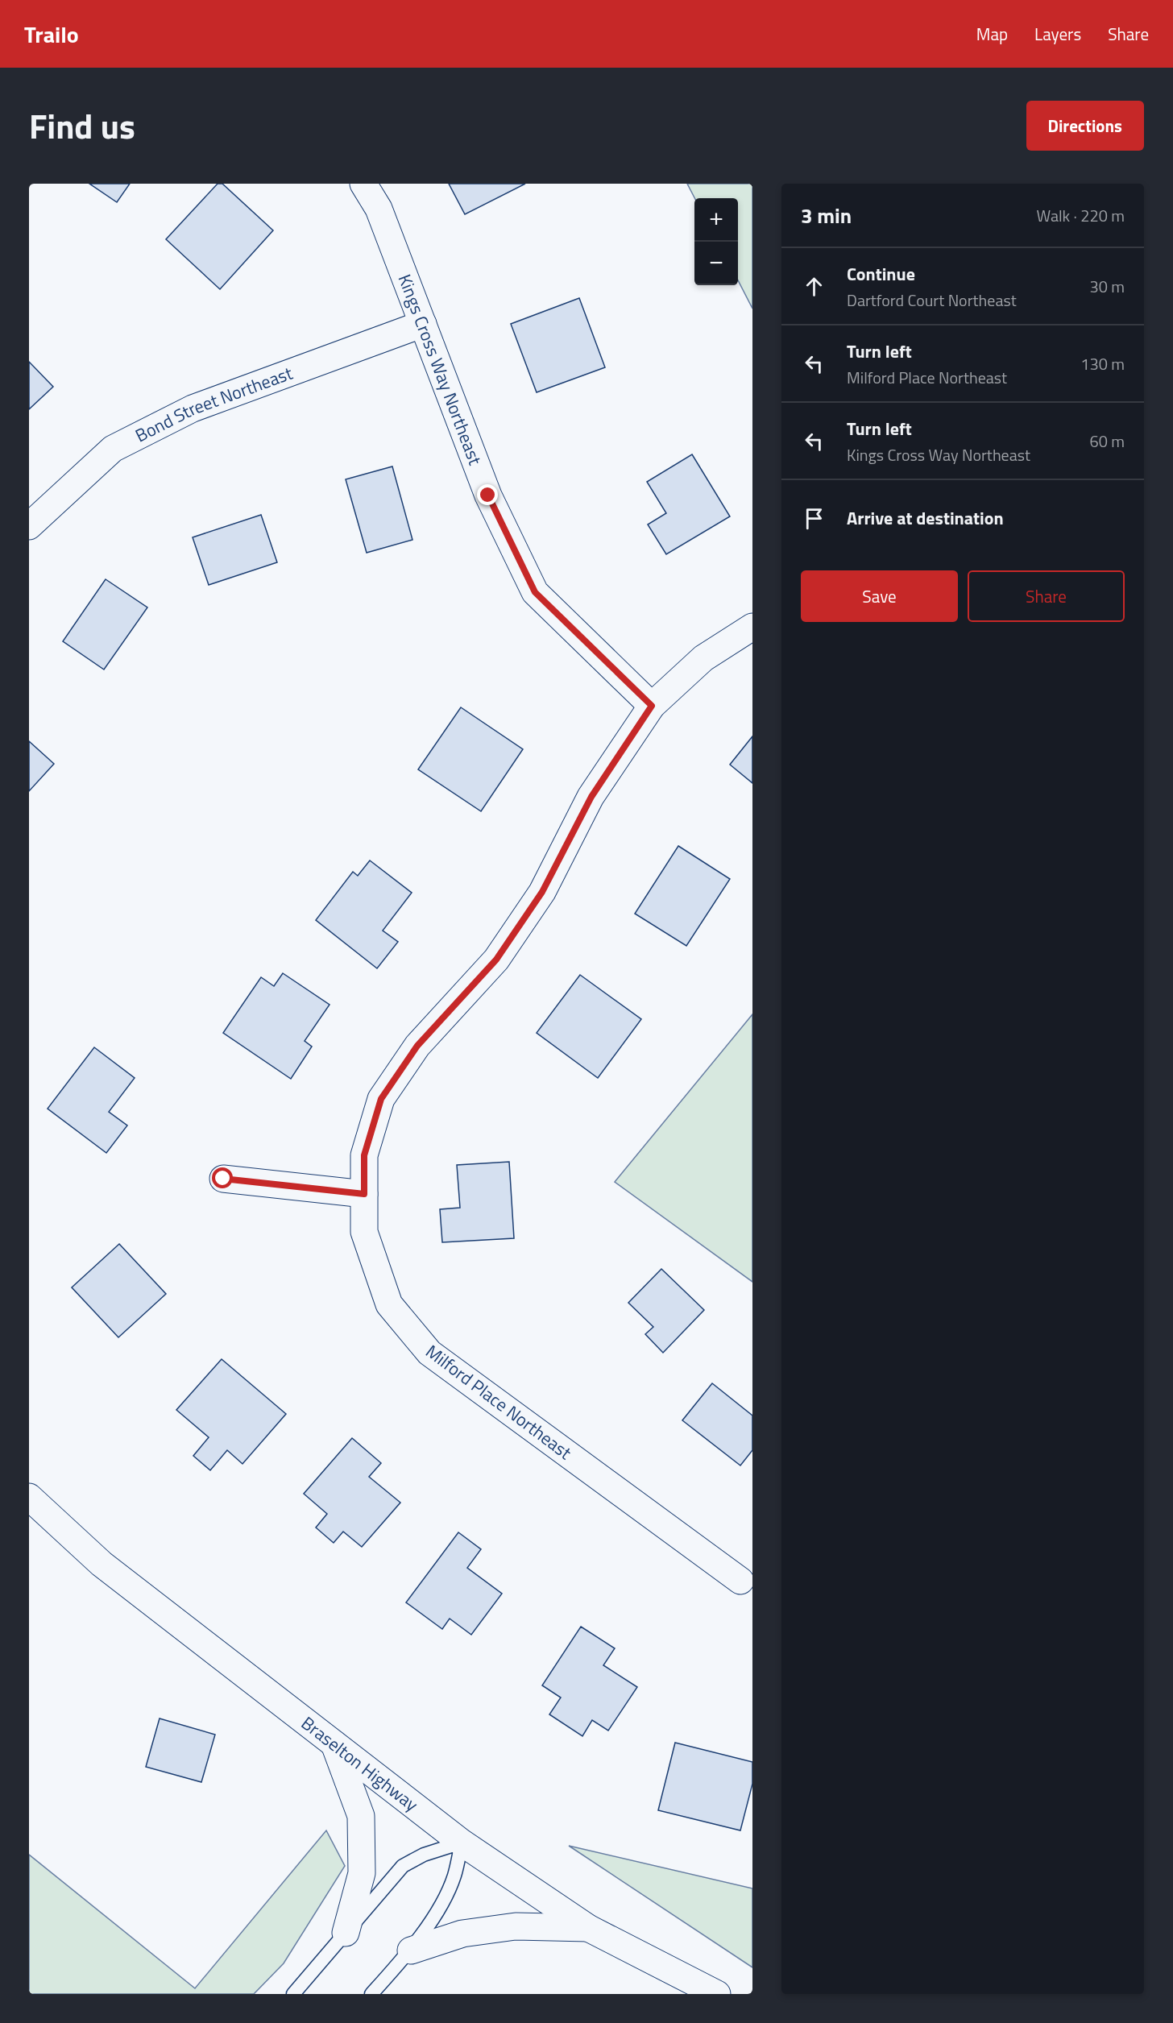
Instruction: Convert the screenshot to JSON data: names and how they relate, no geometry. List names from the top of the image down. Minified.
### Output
{"streets":{"street":["Kings Cross Way Northeast","Bond Street Northeast","Milford Place Northeast","Braselton Highway"]},"crossings":[["Kings Cross Way Northeast","Bond Street Northeast"],["Kings Cross Way Northeast","Milford Place Northeast"]],"page":{"header":"Trailo","nav":["Map","Layers","Share"],"title":"Find us","buttons":["Directions",["Save","Share"]],"heading":["3 min","Walk · 220 m"],"map_buttons":["+","−"],"list":[["Continue","Dartford Court Northeast","30 m"],["Turn left","Milford Place Northeast","130 m"],["Turn left","Kings Cross Way Northeast","60 m"],"Arrive at destination"]}}
